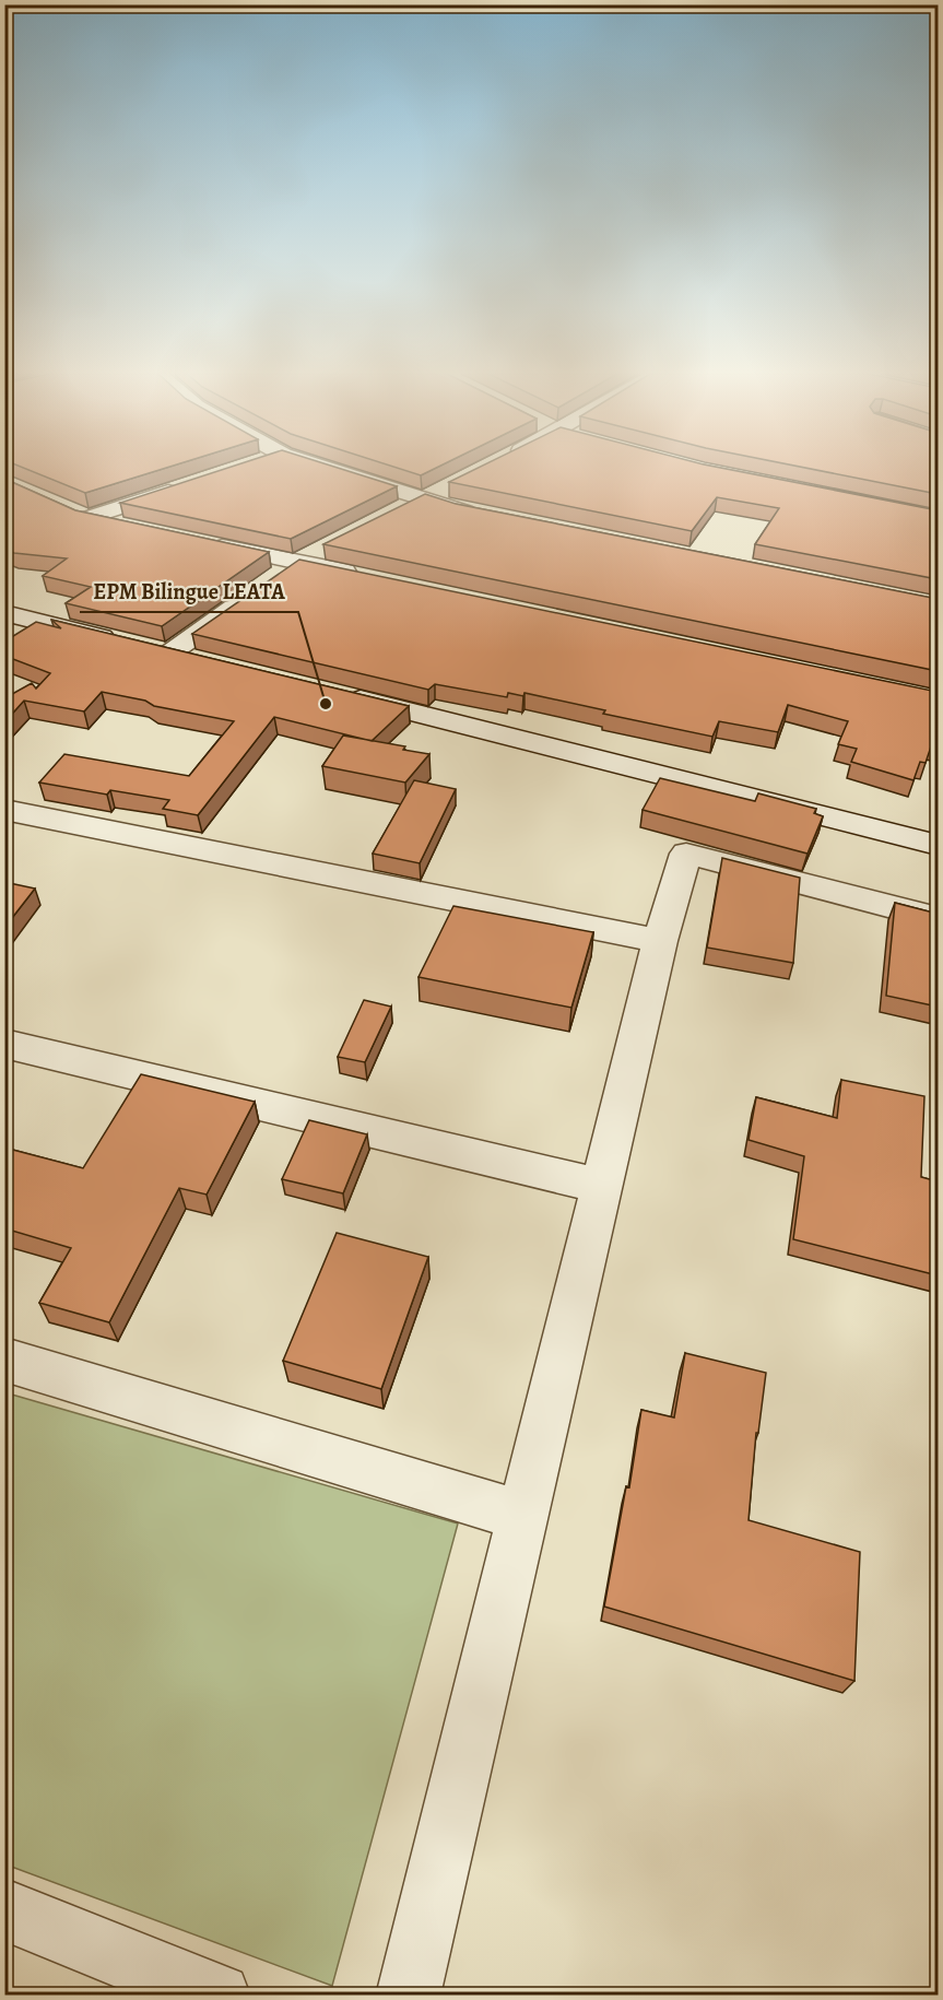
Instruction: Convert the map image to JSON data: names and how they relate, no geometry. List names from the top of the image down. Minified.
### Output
{"places":["EPM Bilingue LEATA"]}
